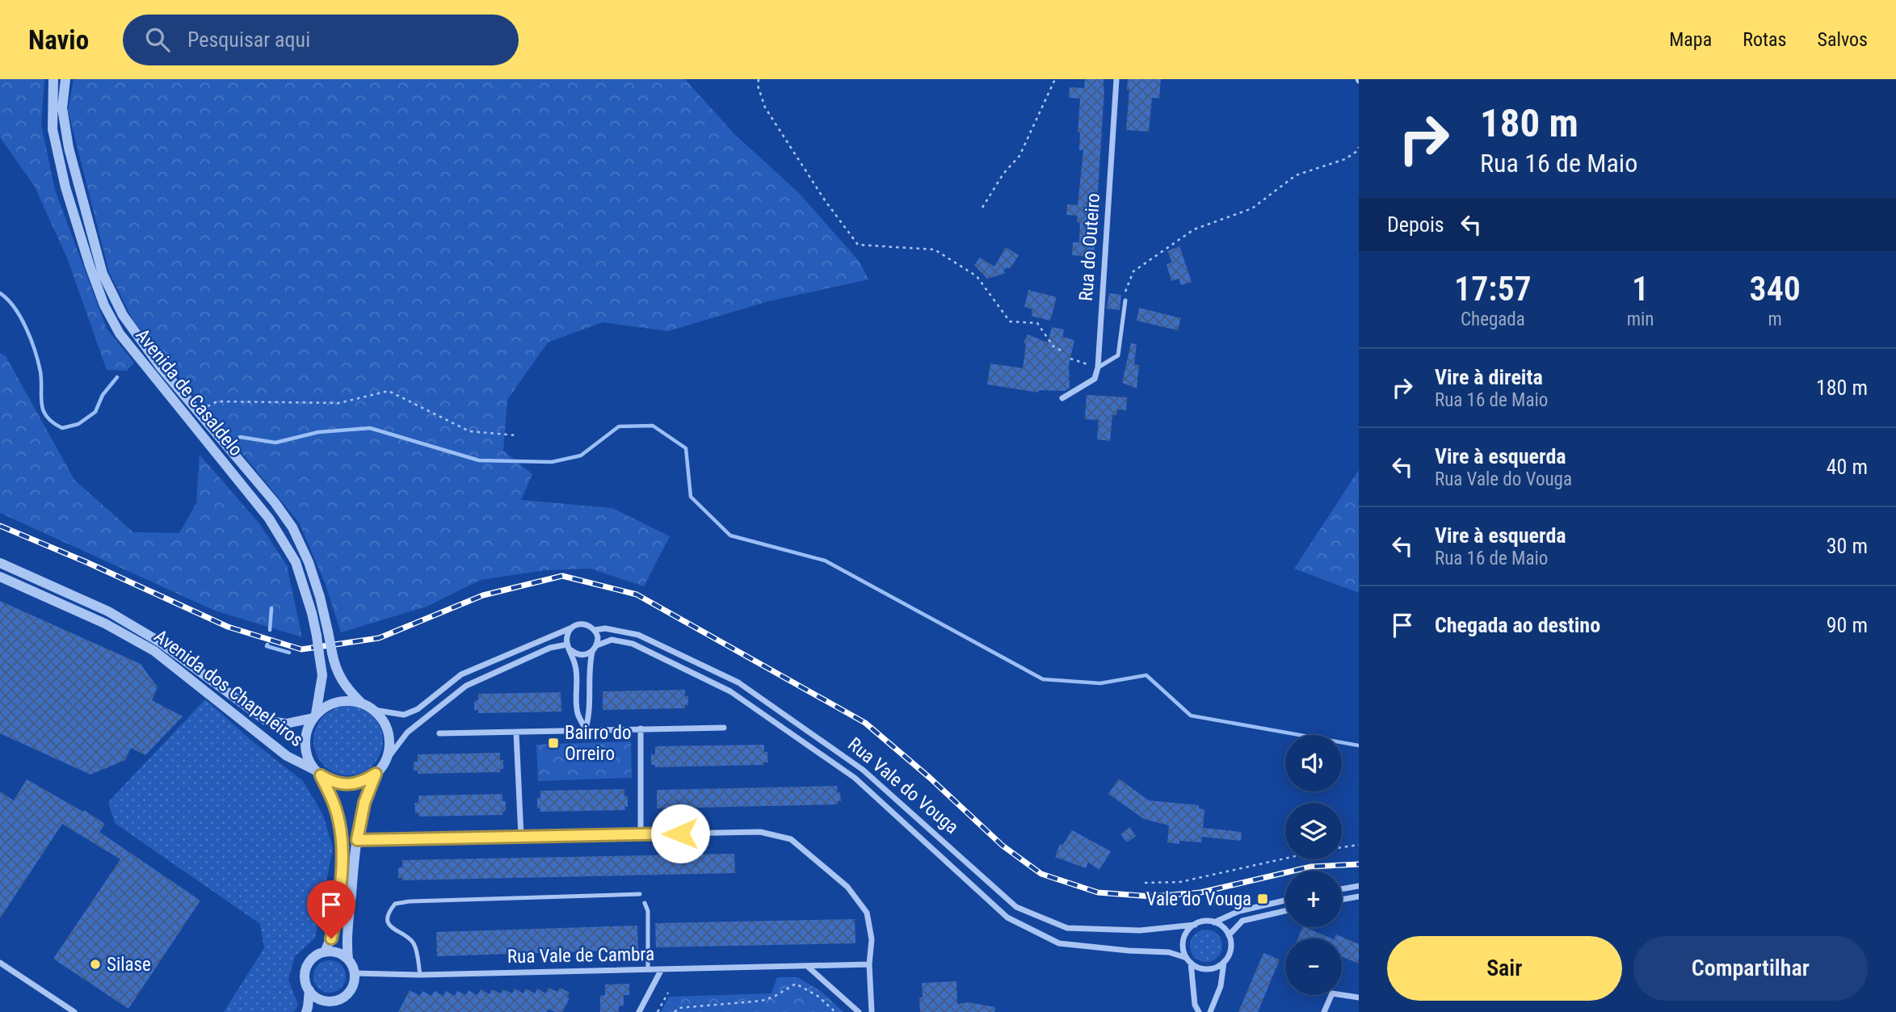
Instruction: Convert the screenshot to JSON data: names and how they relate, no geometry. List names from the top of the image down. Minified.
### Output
{"streets":{"street":["Rua do Outeiro","Avenida de Casaldelo","Avenida dos Chapeleiros","Rua Vale do Vouga","Rua Vale de Cambra"]},"crossings":[["Avenida de Casaldelo","Avenida dos Chapeleiros"],["Avenida de Casaldelo","Rua Vale do Vouga"],["Avenida dos Chapeleiros","Rua Vale do Vouga"]],"places":{"transit":["Bairro do Orreiro","Vale do Vouga"],"other":["Silase"]},"page":{"header":"Navio","search":"Pesquisar aqui","nav":["Mapa","Rotas","Salvos"],"turn":["180 m","Rua 16 de Maio"],"then":"Depois","eta":["17:57","Chegada","1","min","340","m"],"list":[{"name":"Vire à direita","note":"Rua 16 de Maio","value":"180 m"},{"name":"Vire à esquerda","note":"Rua Vale do Vouga","value":"40 m"},{"name":"Vire à esquerda","note":"Rua 16 de Maio","value":"30 m"},{"name":"Chegada ao destino","value":"90 m"}],"map_buttons":["+","−"],"buttons":["Sair","Compartilhar"]}}
